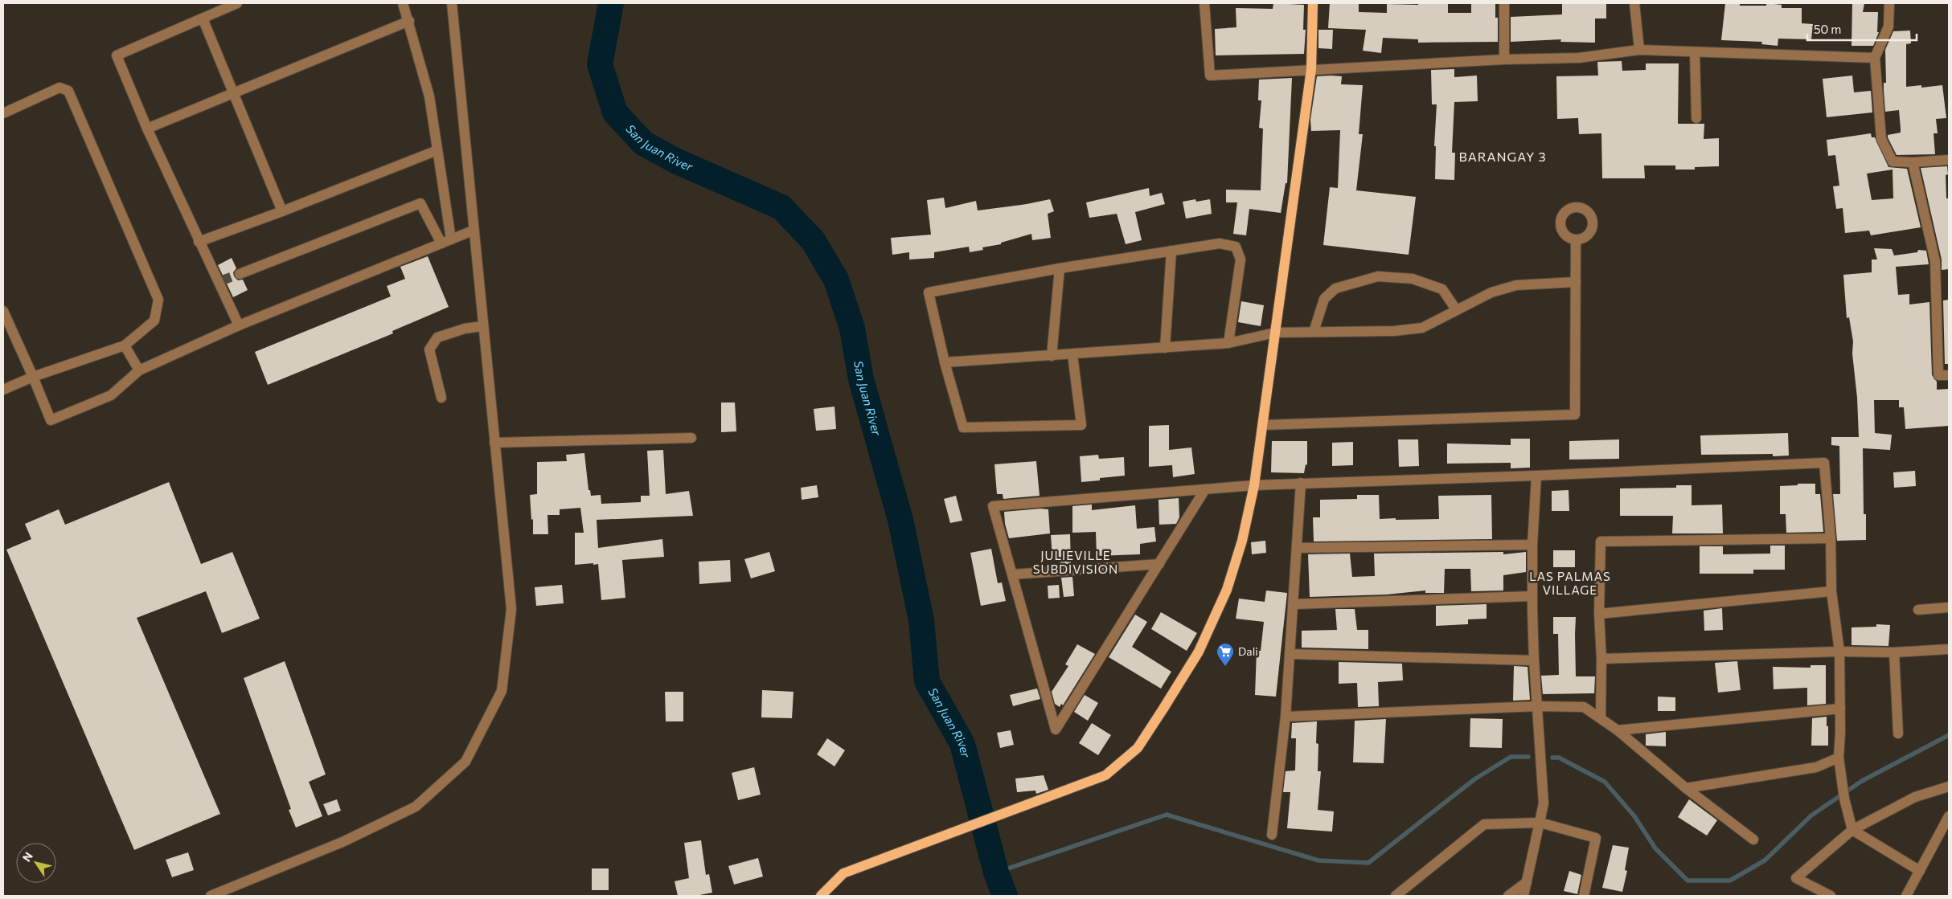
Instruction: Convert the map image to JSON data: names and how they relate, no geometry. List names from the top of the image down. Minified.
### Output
{"districts":["BARANGAY 3","JULIEVILLE SUBDIVISION","LAS PALMAS VILLAGE"],"water":["San Juan River"],"places":{"supermarket":["Dali"]},"scale_bar":"50 m","north":"top left"}
